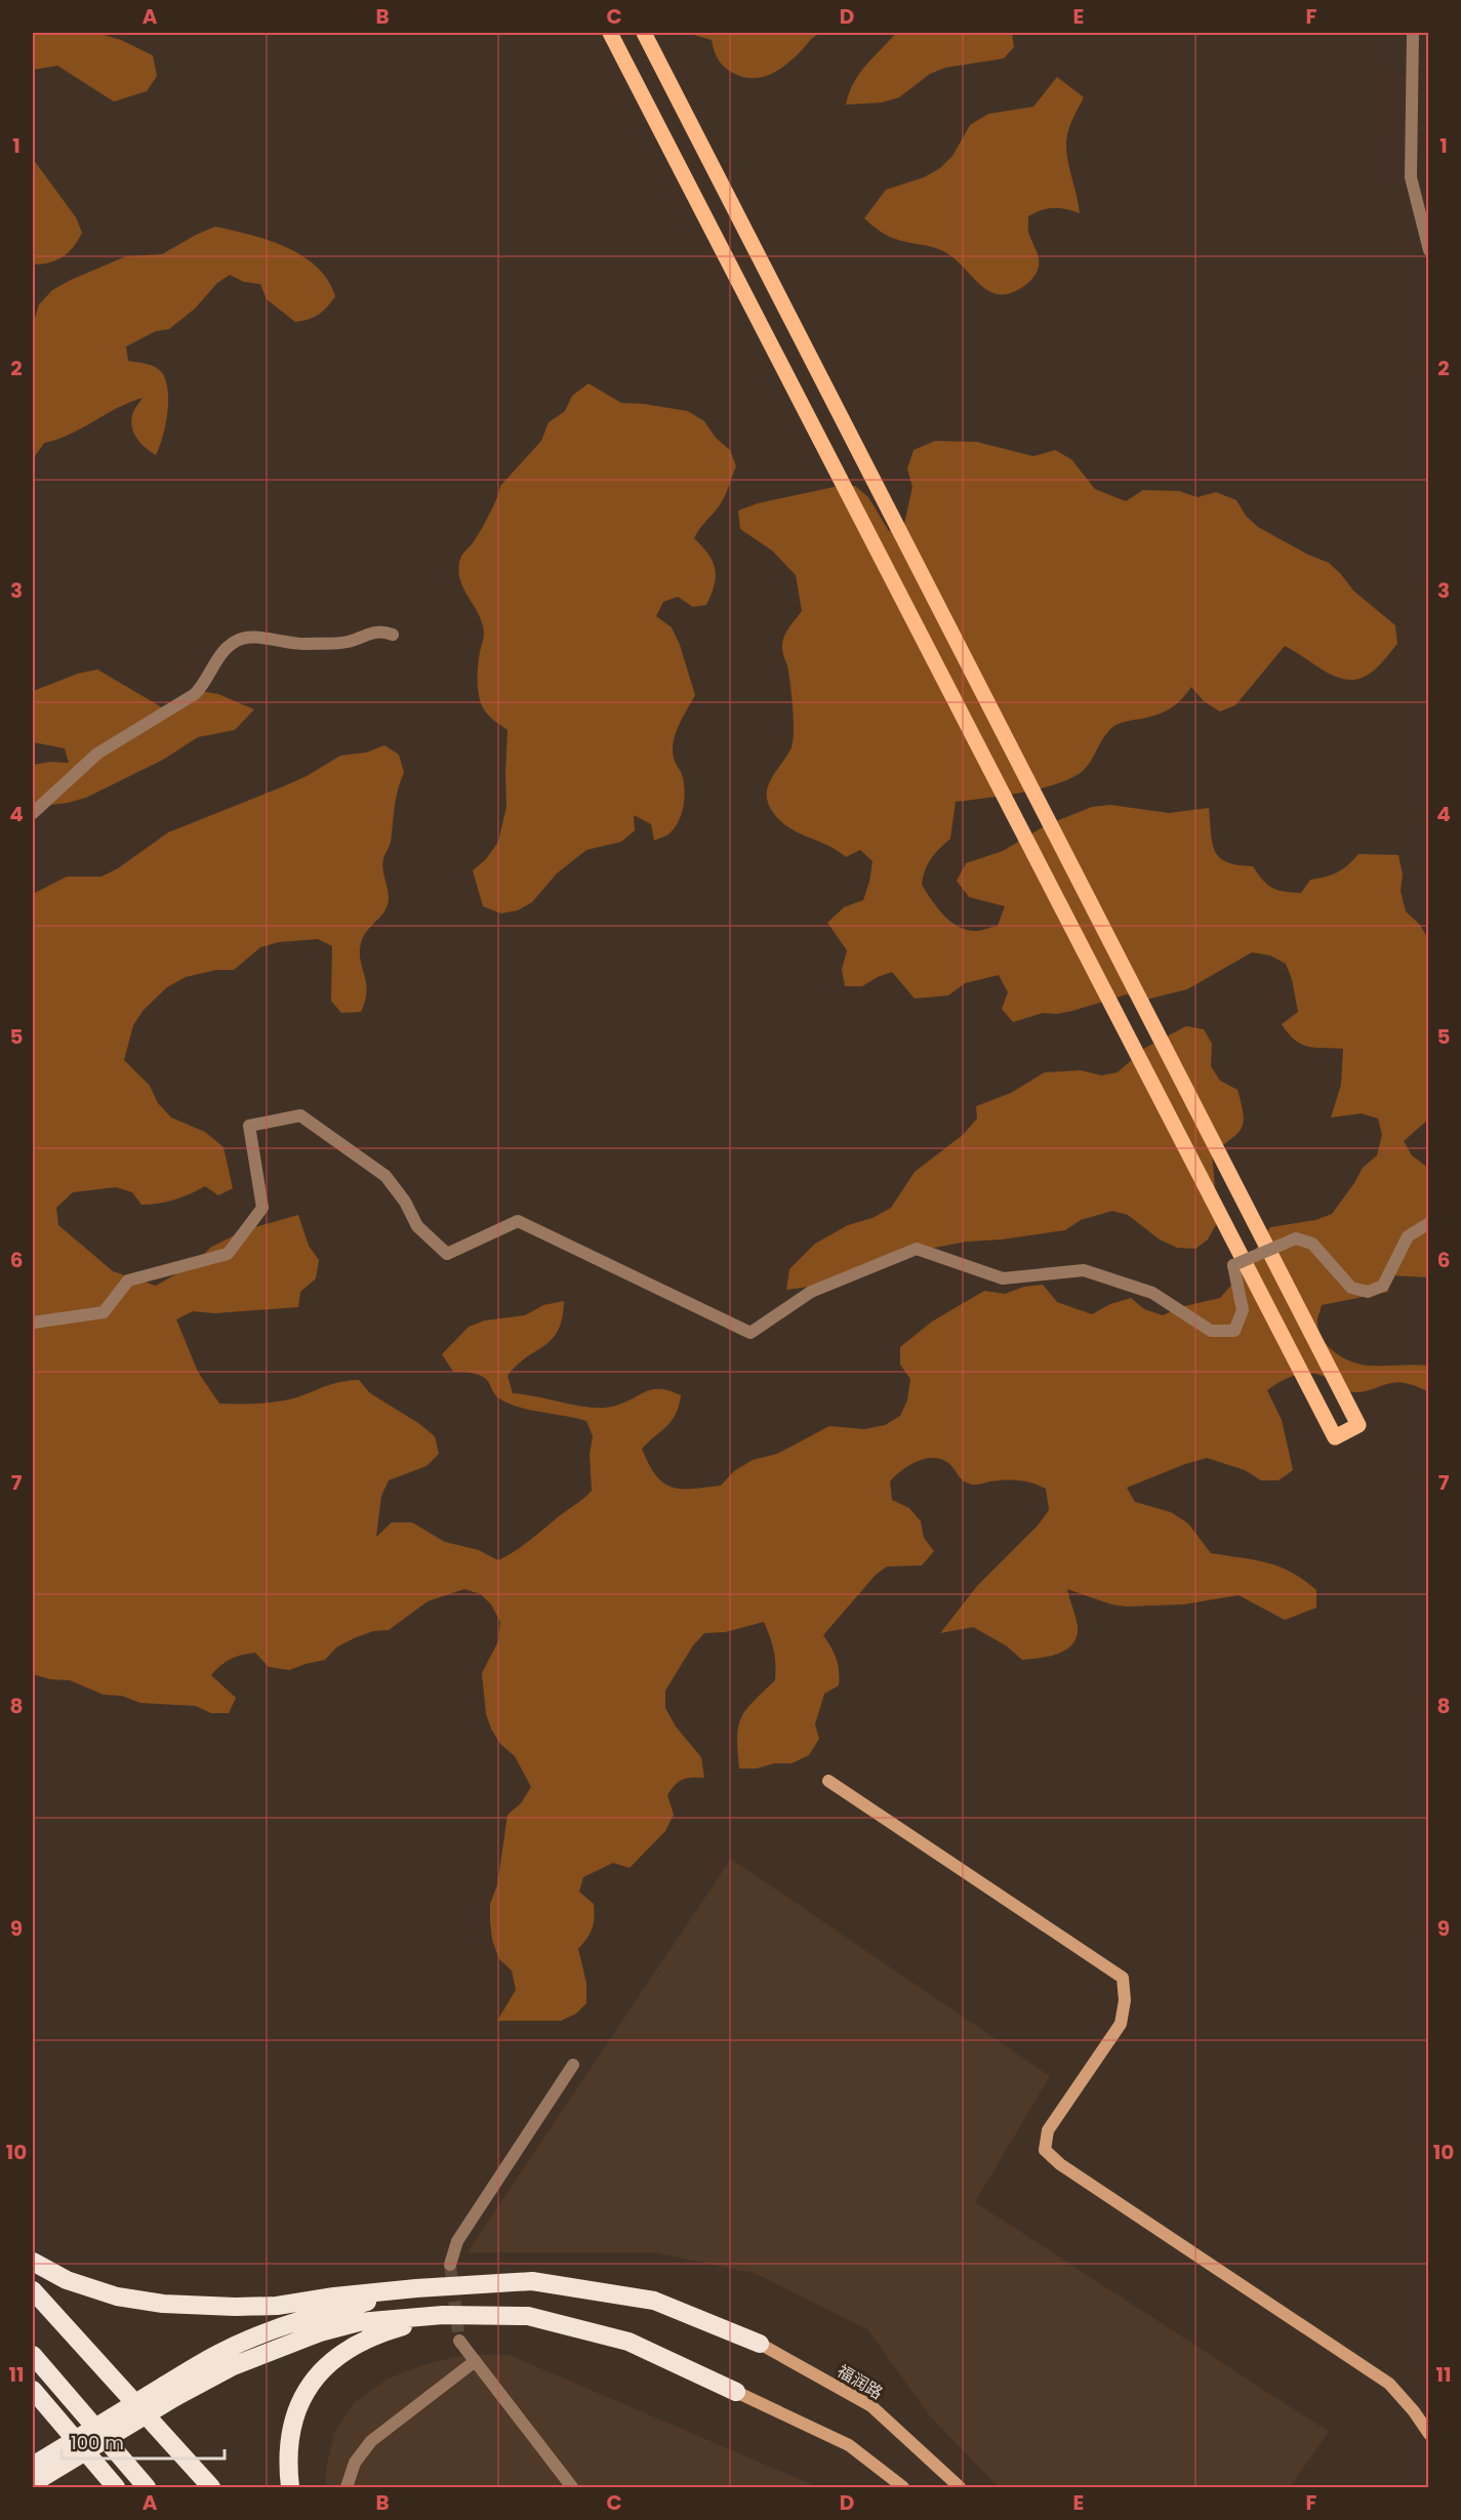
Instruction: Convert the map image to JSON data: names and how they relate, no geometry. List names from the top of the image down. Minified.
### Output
{"streets":{"street":["福润路"]},"scale_bar":"100 m","grid":{"columns":["A","B","C","D","E","F"],"rows":["1","2","3","4","5","6","7","8","9","10","11"]}}
